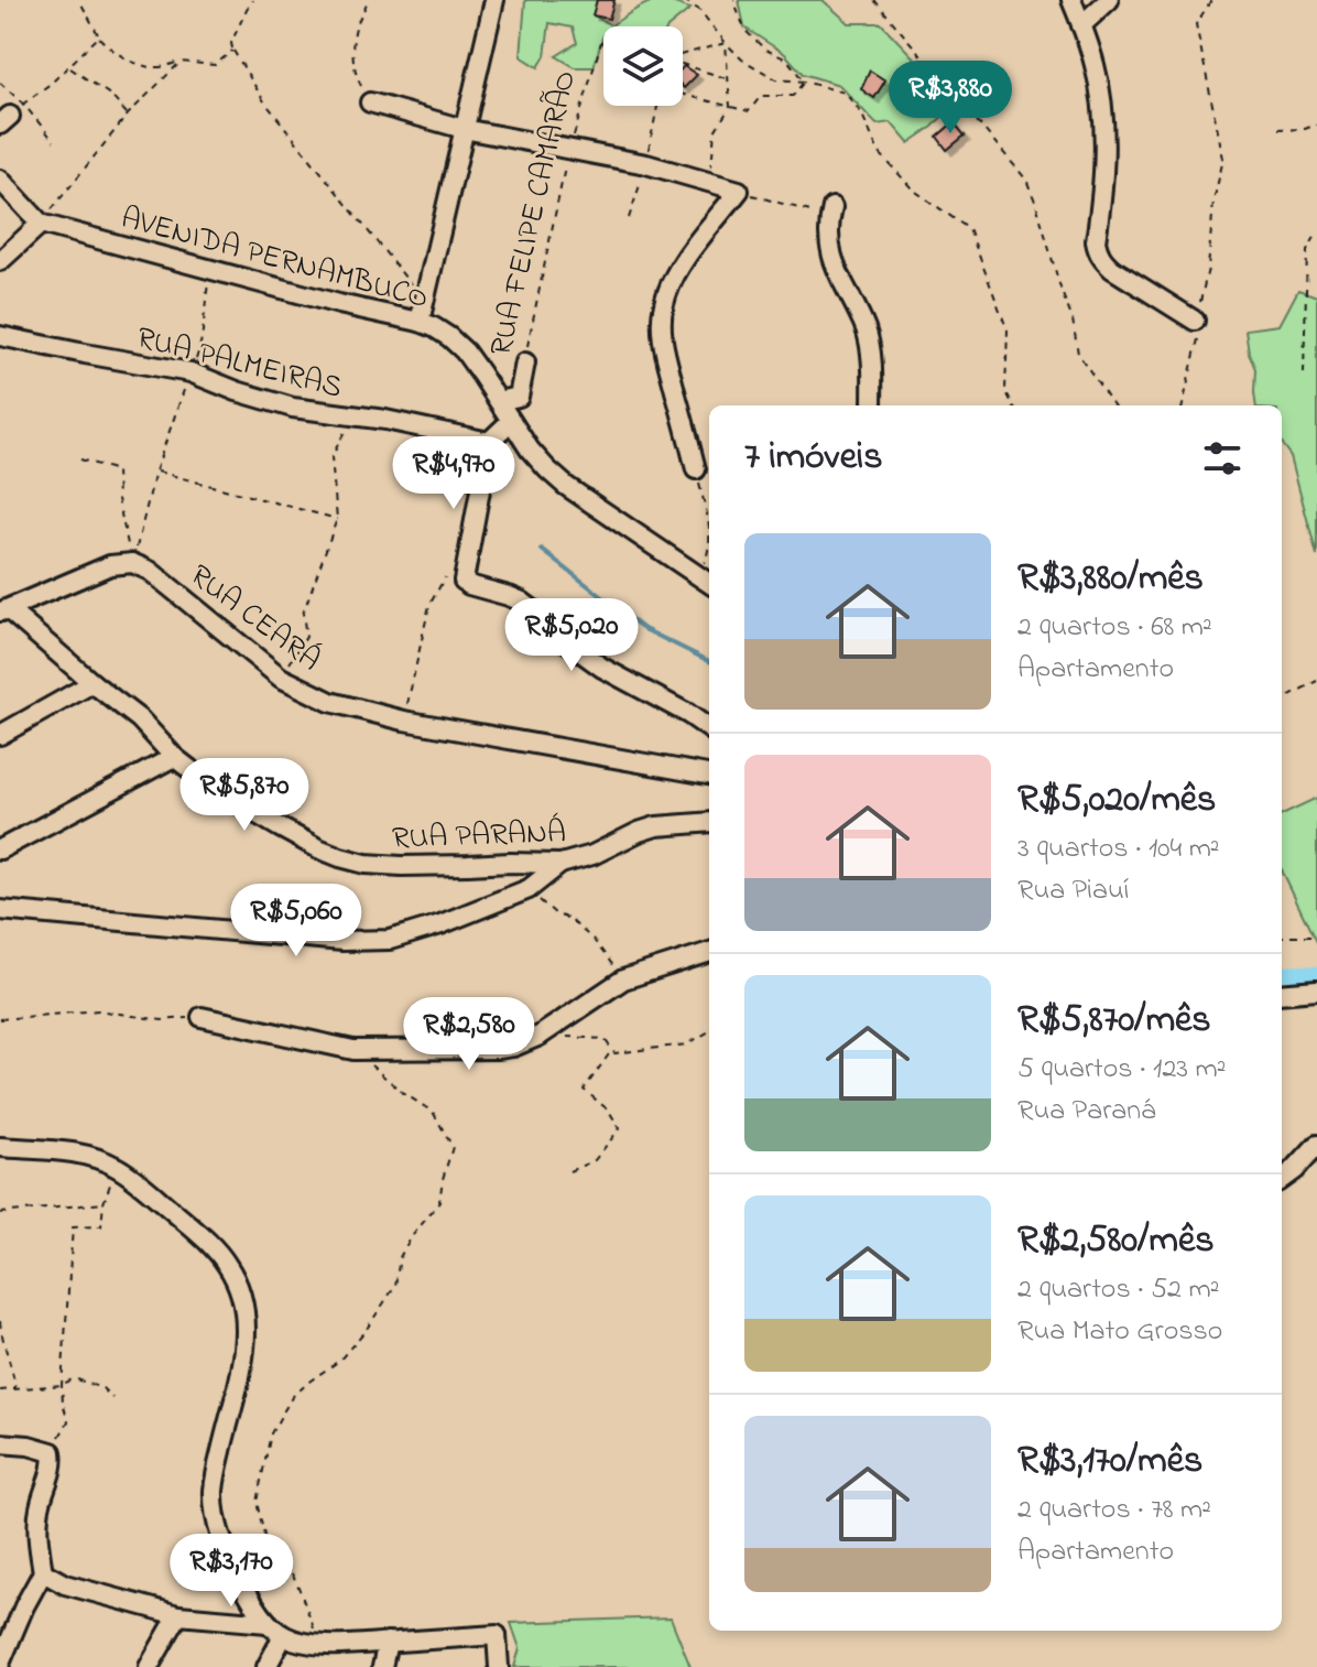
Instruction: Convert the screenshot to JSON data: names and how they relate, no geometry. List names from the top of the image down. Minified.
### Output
{"streets":{"street":["RUA FELIPE CAMARÃO","AVENIDA PERNAMBUCO","RUA PALMEIRAS","RUA CEARÁ","RUA PARANÁ"]},"crossings":[["RUA FELIPE CAMARÃO","AVENIDA PERNAMBUCO"]],"page":{"price":["R$3,880","R$4,970","R$5,020","R$5,870","R$5,060","R$2,580","R$3,170"],"heading":"7 imóveis","list":[{"name":"R$3,880/mês","note":"2 quartos · 68 m² · Apartamento"},{"name":"R$5,020/mês","note":"3 quartos · 104 m² · Rua Piauí"},{"name":"R$5,870/mês","note":"5 quartos · 123 m² · Rua Paraná"},{"name":"R$2,580/mês","note":"2 quartos · 52 m² · Rua Mato Grosso"},{"name":"R$3,170/mês","note":"2 quartos · 78 m² · Apartamento"}]}}
